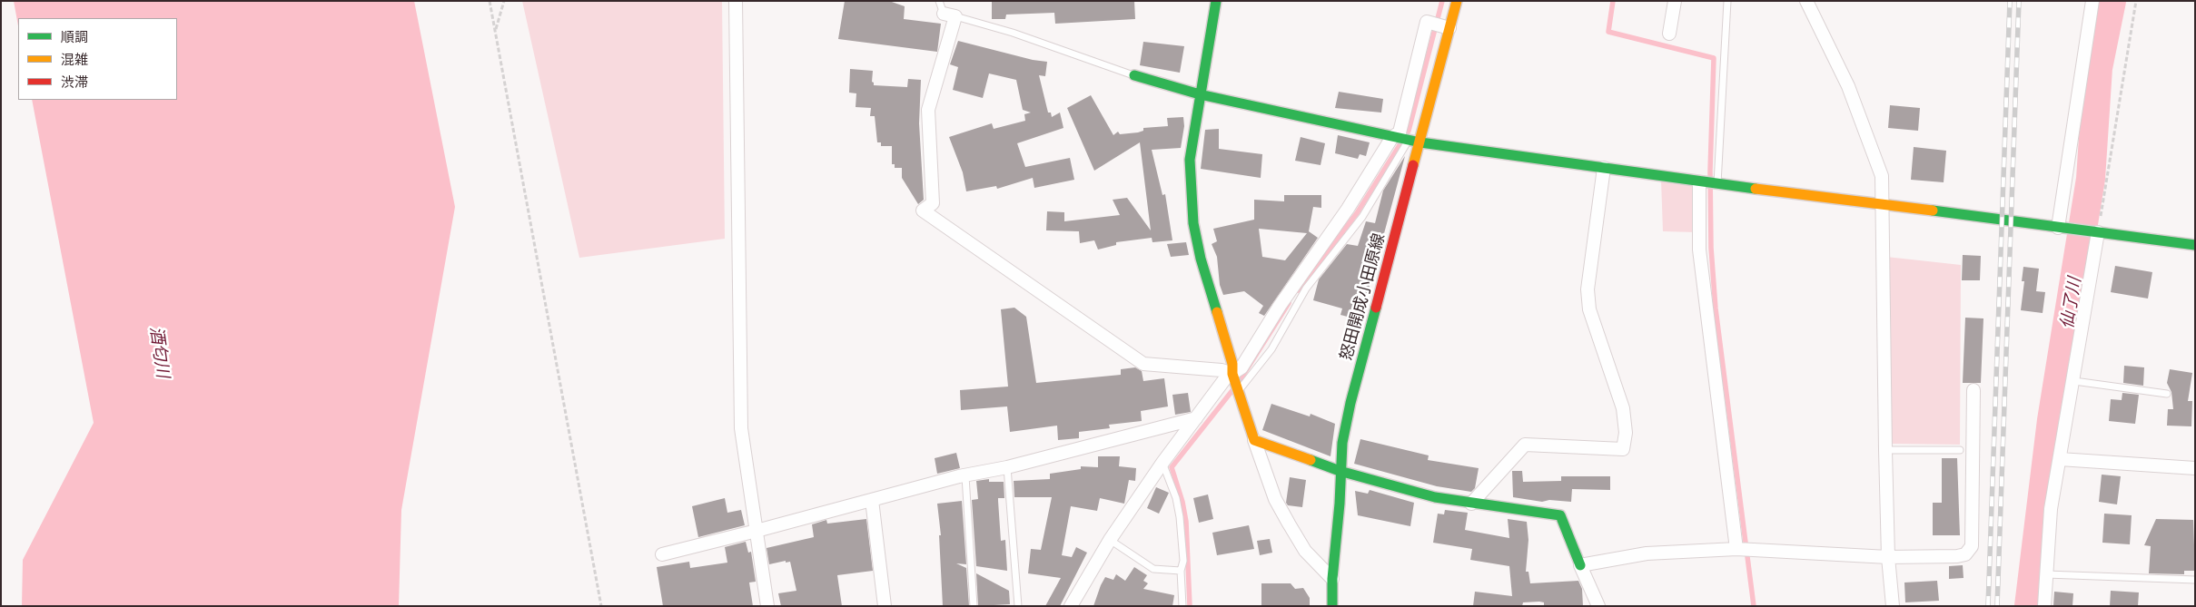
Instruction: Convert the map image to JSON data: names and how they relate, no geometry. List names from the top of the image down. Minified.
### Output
{"streets":{"street":["怒田開成小田原線"]},"water":["仙了川","酒匂川"],"legend":["順調","混雑","渋滞"]}
